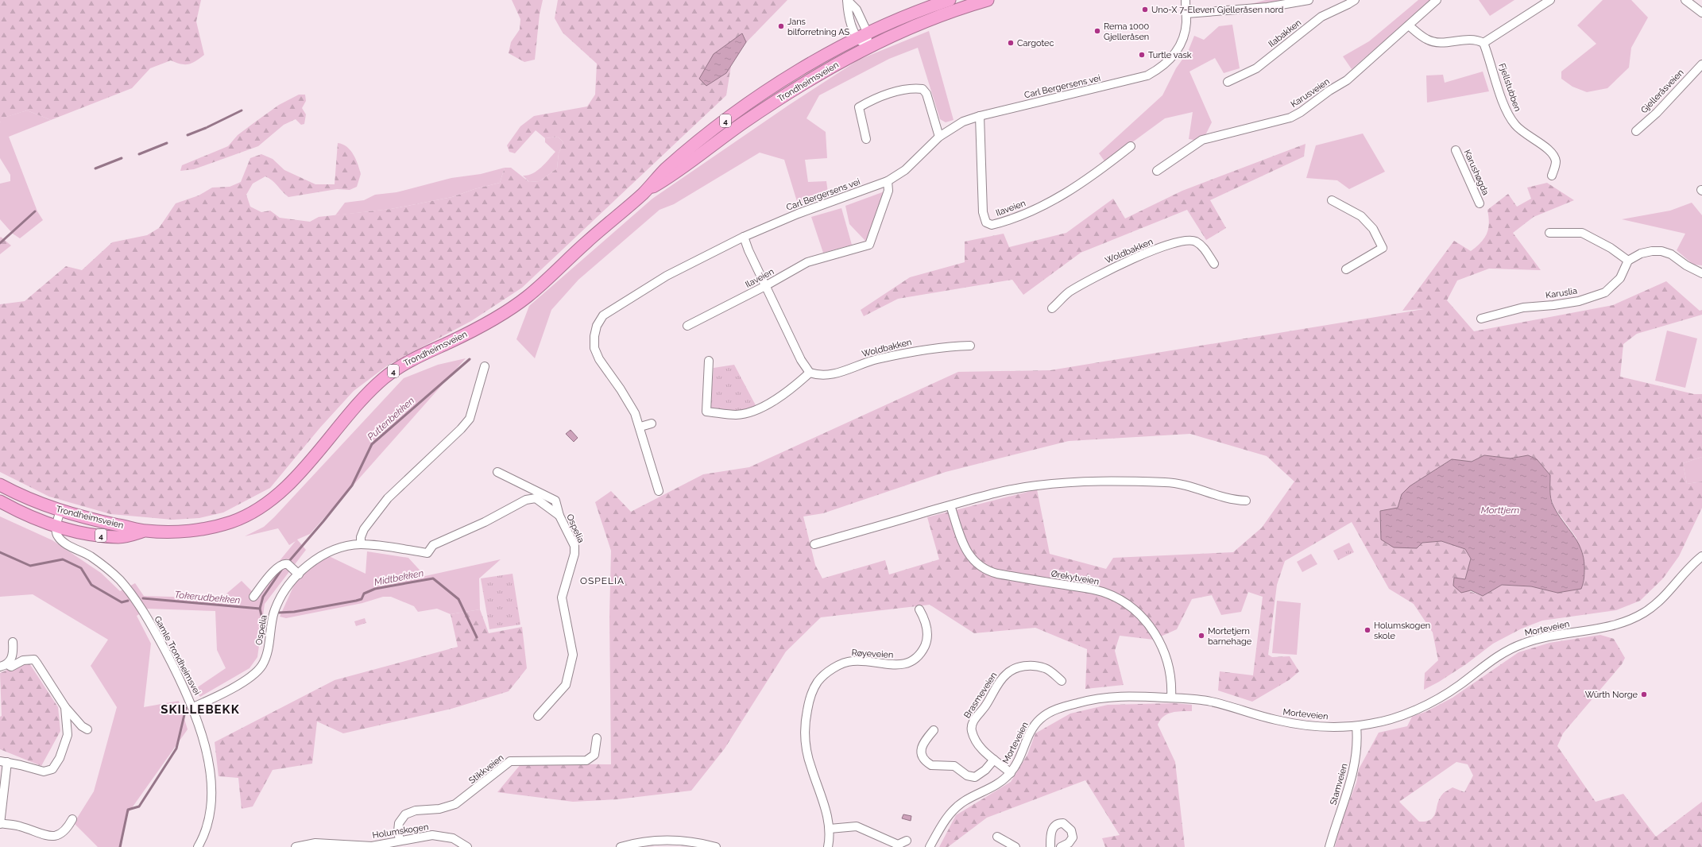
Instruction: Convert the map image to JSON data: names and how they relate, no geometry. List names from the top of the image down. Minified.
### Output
{"streets":{"highway":["Trondheimsveien","4"],"street":["Ilabakken","Carl Bergersens vei","Fjellstubben","Gjelleråsveien","Karusveien","Karushøgda","Ilaveien","Woldbakken","Karuslia","Ospelia","Ørekytveien","Morteveien","Røyeveien","Gamle Trondheimsvei","Brasmeveien","Stikkveien","Stamveien","Holumskogen"]},"crossings":[["Trondheimsveien","Gamle Trondheimsvei"],["Carl Bergersens vei","Ilaveien"],["Ospelia","Gamle Trondheimsvei"],["Ørekytveien","Morteveien"],["Morteveien","Brasmeveien"],["Morteveien","Stamveien"],["Stikkveien","Holumskogen"]],"districts":["OSPELIA","SKILLEBEKK"],"water":["Puttenbekken","Morttjern","Midtbekken","Tokerudbekken"],"places":["Uno-X 7-Eleven Gjelleråsen nord","Jans bilforretning AS","Rema 1000 Gjelleråsen","Cargotec","Turtle vask","Holumskogen skole","Mortetjern barnehage","Würth Norge"]}
